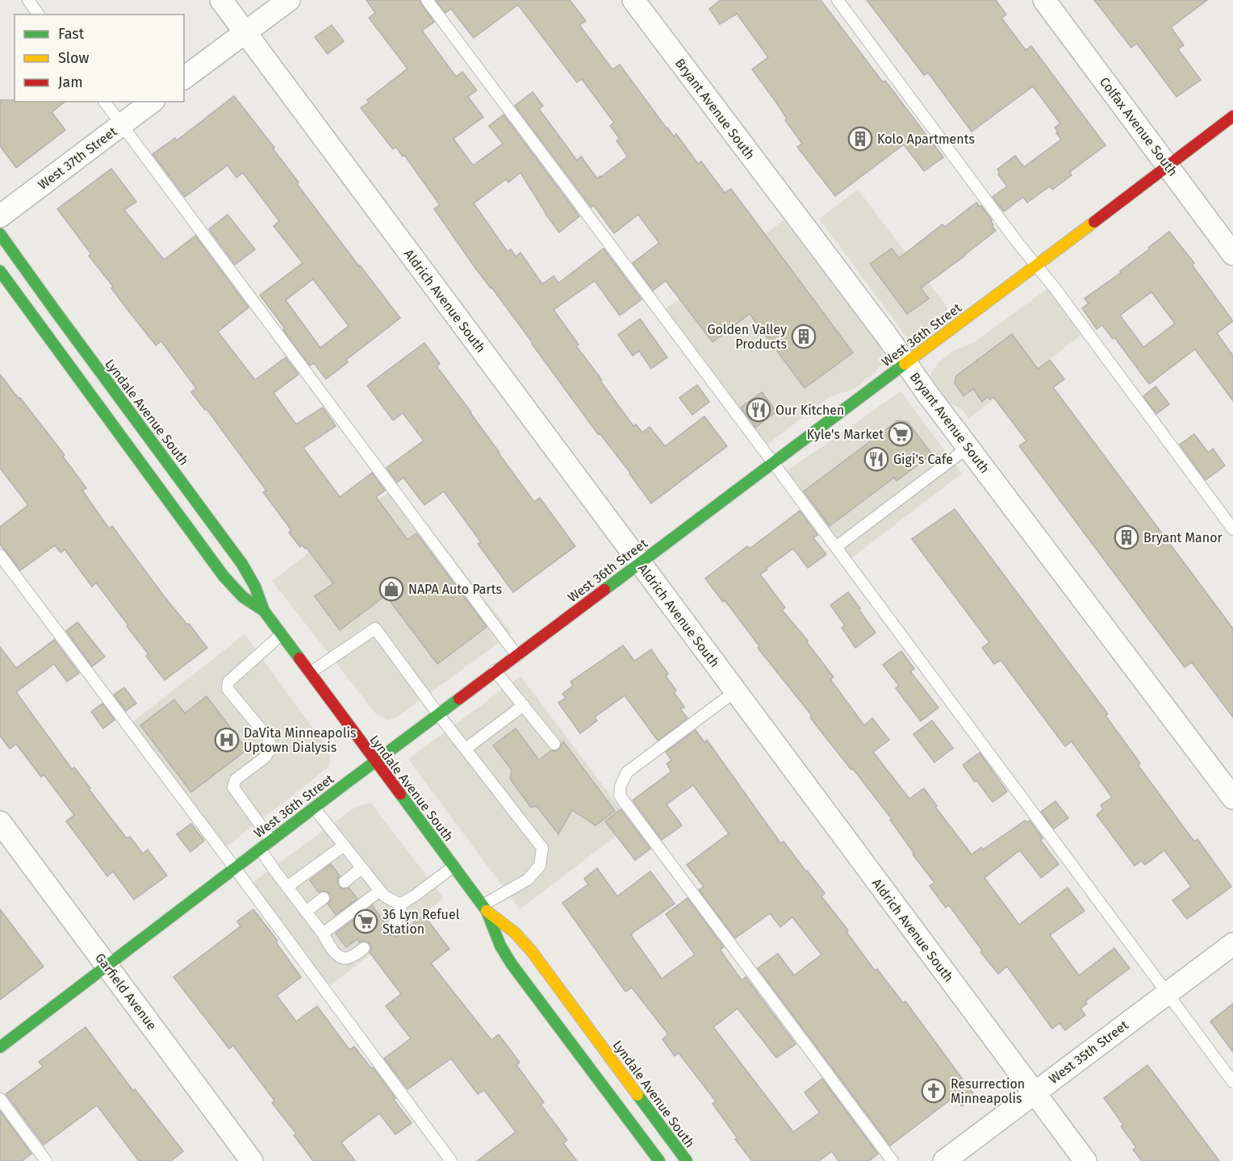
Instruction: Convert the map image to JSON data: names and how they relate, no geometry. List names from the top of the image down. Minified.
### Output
{"streets":{"main road":["West 36th Street","Lyndale Avenue South"],"street":["Bryant Avenue South","Colfax Avenue South","West 37th Street","Aldrich Avenue South","Garfield Avenue","West 35th Street"]},"crossings":[["Bryant Avenue South","West 36th Street"],["Colfax Avenue South","West 36th Street"],["Aldrich Avenue South","West 36th Street"],["Aldrich Avenue South","West 35th Street"],["West 36th Street","Lyndale Avenue South"],["West 36th Street","Garfield Avenue"]],"places":{"building":["Kolo Apartments","Golden Valley Products","Bryant Manor"],"restaurant":["Our Kitchen","Gigi's Cafe"],"supermarket":["Kyle's Market","36 Lyn Refuel Station"],"shop":["NAPA Auto Parts"],"hospital":["DaVita Minneapolis Uptown Dialysis"],"church":["Resurrection Minneapolis"]},"legend":["Fast","Slow","Jam"]}
